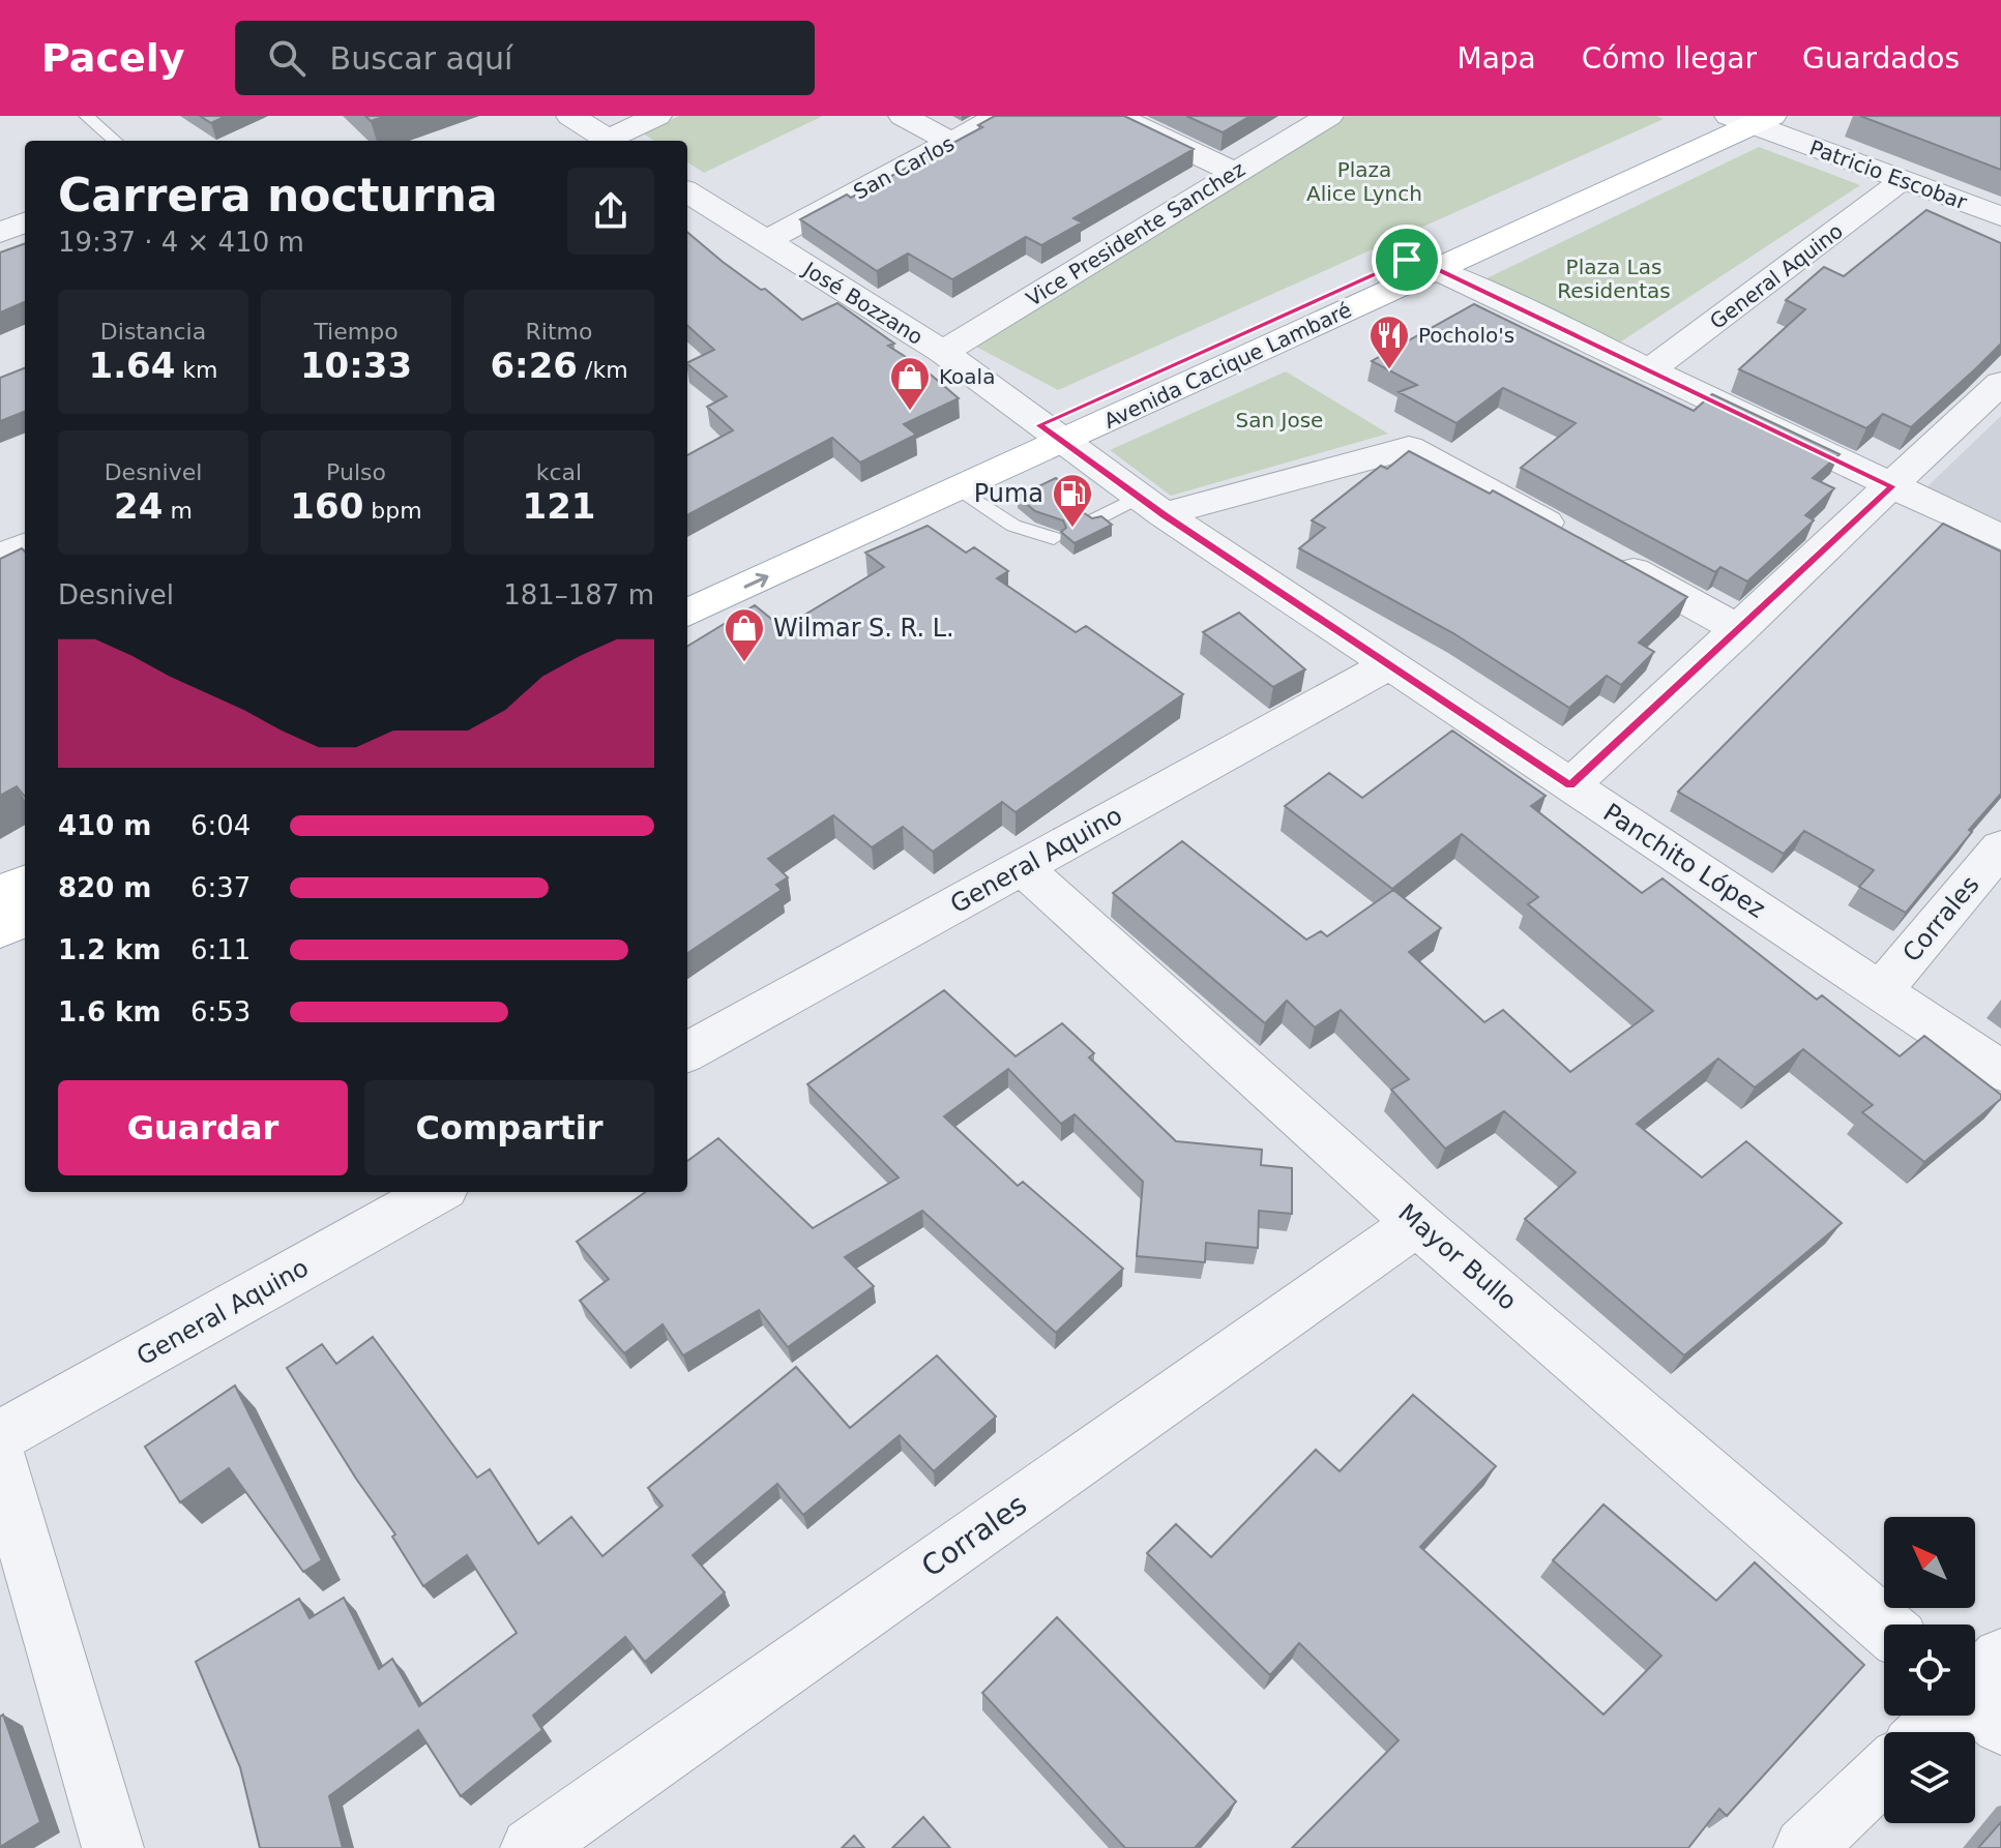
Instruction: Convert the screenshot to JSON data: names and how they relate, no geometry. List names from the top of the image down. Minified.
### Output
{"streets":{"main road":["Avenida Cacique Lambaré"],"street":["San Carlos","Patricio Escobar","Vice Presidente Sanchez","General Aquino","José Bozzano","Panchito López","Corrales","Mayor Bullo"]},"crossings":[["San Carlos","José Bozzano"],["Patricio Escobar","General Aquino"],["Patricio Escobar","Avenida Cacique Lambaré"],["Vice Presidente Sanchez","José Bozzano"],["General Aquino","Panchito López"],["General Aquino","Mayor Bullo"],["José Bozzano","Avenida Cacique Lambaré"],["José Bozzano","Panchito López"],["Avenida Cacique Lambaré","Panchito López"],["Panchito López","Corrales"],["Corrales","Mayor Bullo"]],"parks":["Plaza Alice Lynch","Plaza Las Residentas","San Jose"],"places":{"restaurant":["Pocholo's"],"shop":["Koala","Wilmar S. R. L."],"fuel station":["Puma"]},"north":"top left","page":{"header":"Pacely","search":"Buscar aquí","nav":["Mapa","Cómo llegar","Guardados"],"heading":["Carrera nocturna","19:37 · 4 × 410 m"],"stats":[["Distancia","1.64 km"],["Tiempo","10:33"],["Ritmo","6:26 /km"],["Desnivel","24 m"],["Pulso","160 bpm"],["kcal","121"]],"chart":["Desnivel","181–187 m"],"list":[{"name":"410 m","note":"6:04"},{"name":"820 m","note":"6:37"},{"name":"1.2 km","note":"6:11"},{"name":"1.6 km","note":"6:53"}],"buttons":["Guardar","Compartir"]}}
